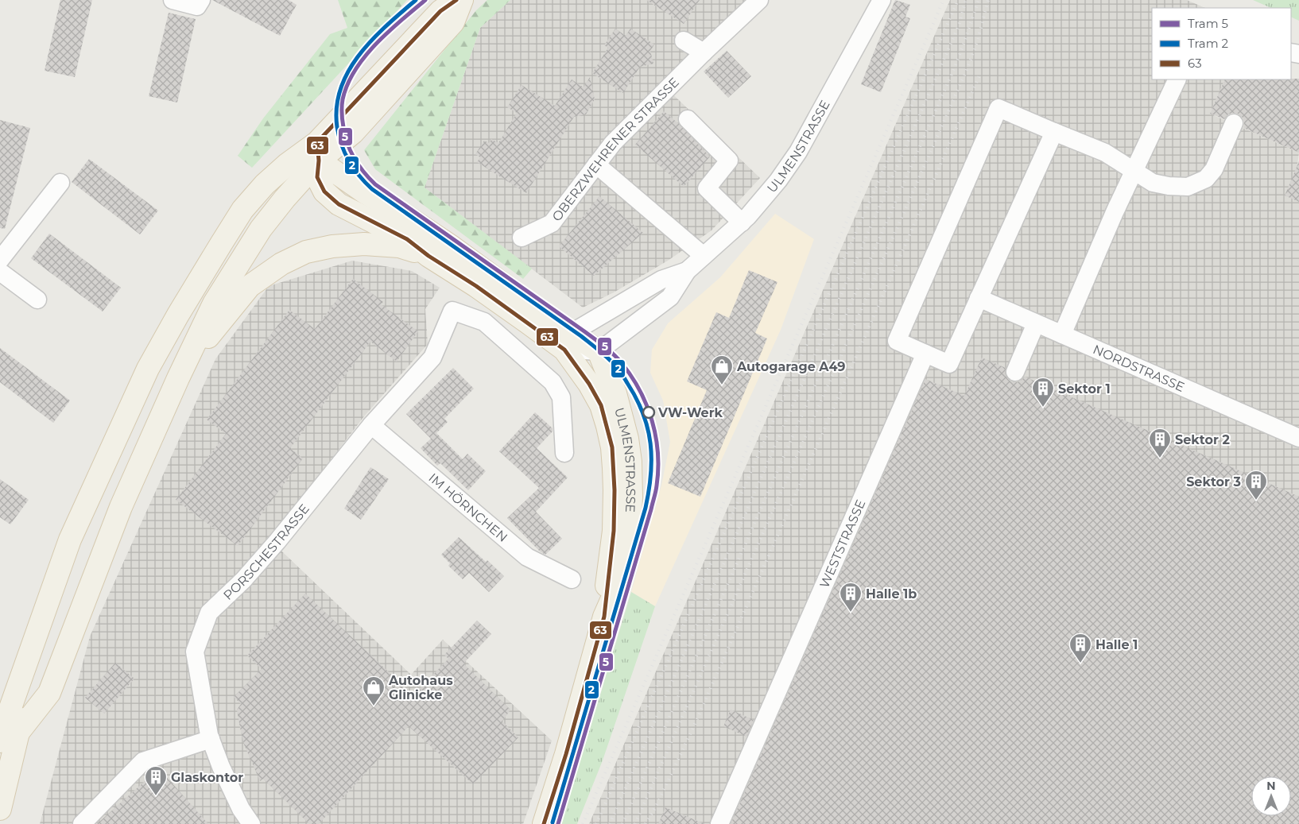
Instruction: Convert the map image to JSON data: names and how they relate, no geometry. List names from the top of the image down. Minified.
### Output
{"streets":{"main road":["ULMENSTRASSE"],"street":["OBERZWEHRENER STRASSE","NORDSTRASSE","IM HÖRNCHEN","WESTSTRASSE","PORSCHESTRASSE"]},"crossings":[["IM HÖRNCHEN","PORSCHESTRASSE"]],"places":{"shop":["Autogarage A49","Autohaus Glinicke"],"building":["Sektor 1","Sektor 2","Sektor 3","Halle 1b","Halle 1","Glaskontor"],"other":["VW-Werk"]},"lines":["tram line 5","tram line 2","transit line 63"],"legend":["Tram 5","Tram 2","63"],"north":"top"}
